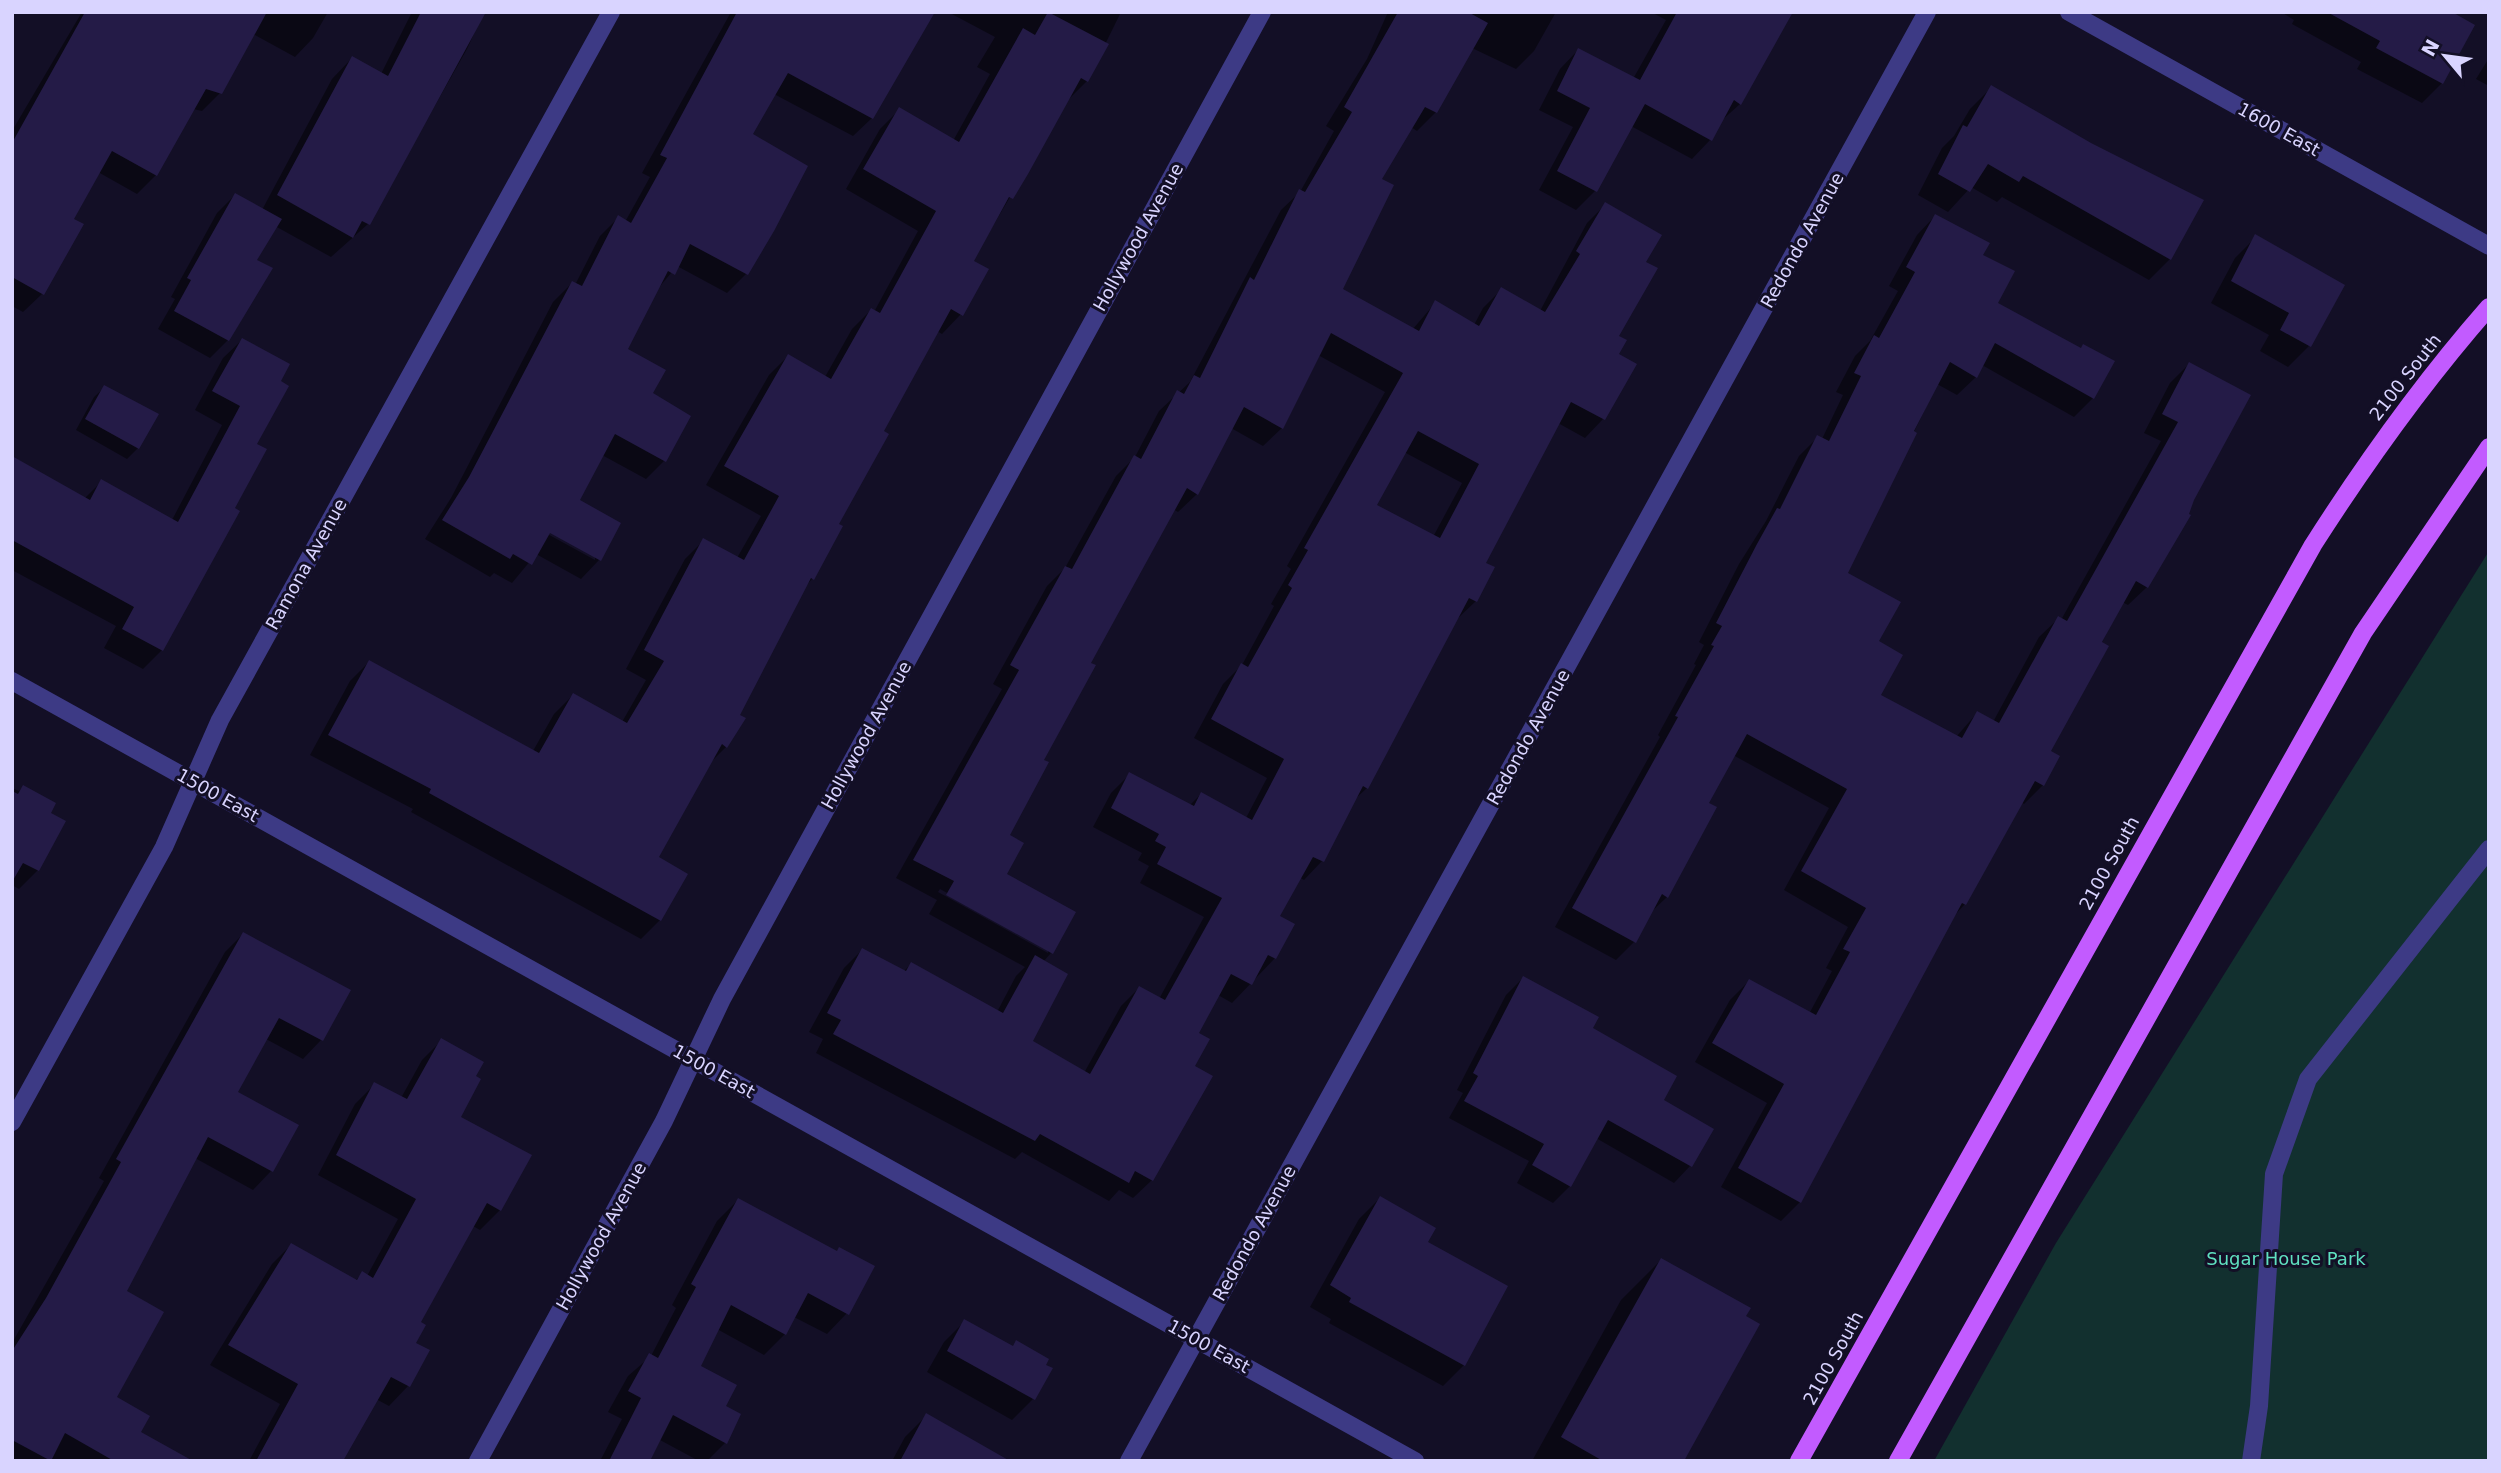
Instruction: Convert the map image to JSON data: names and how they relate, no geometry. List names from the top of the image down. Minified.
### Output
{"streets":{"main road":["2100 South"],"street":["1600 East","Hollywood Avenue","Redondo Avenue","Ramona Avenue","1500 East"]},"crossings":[["Hollywood Avenue","1500 East"],["Redondo Avenue","1500 East"],["Ramona Avenue","1500 East"]],"parks":["Sugar House Park"],"north":"top left"}
